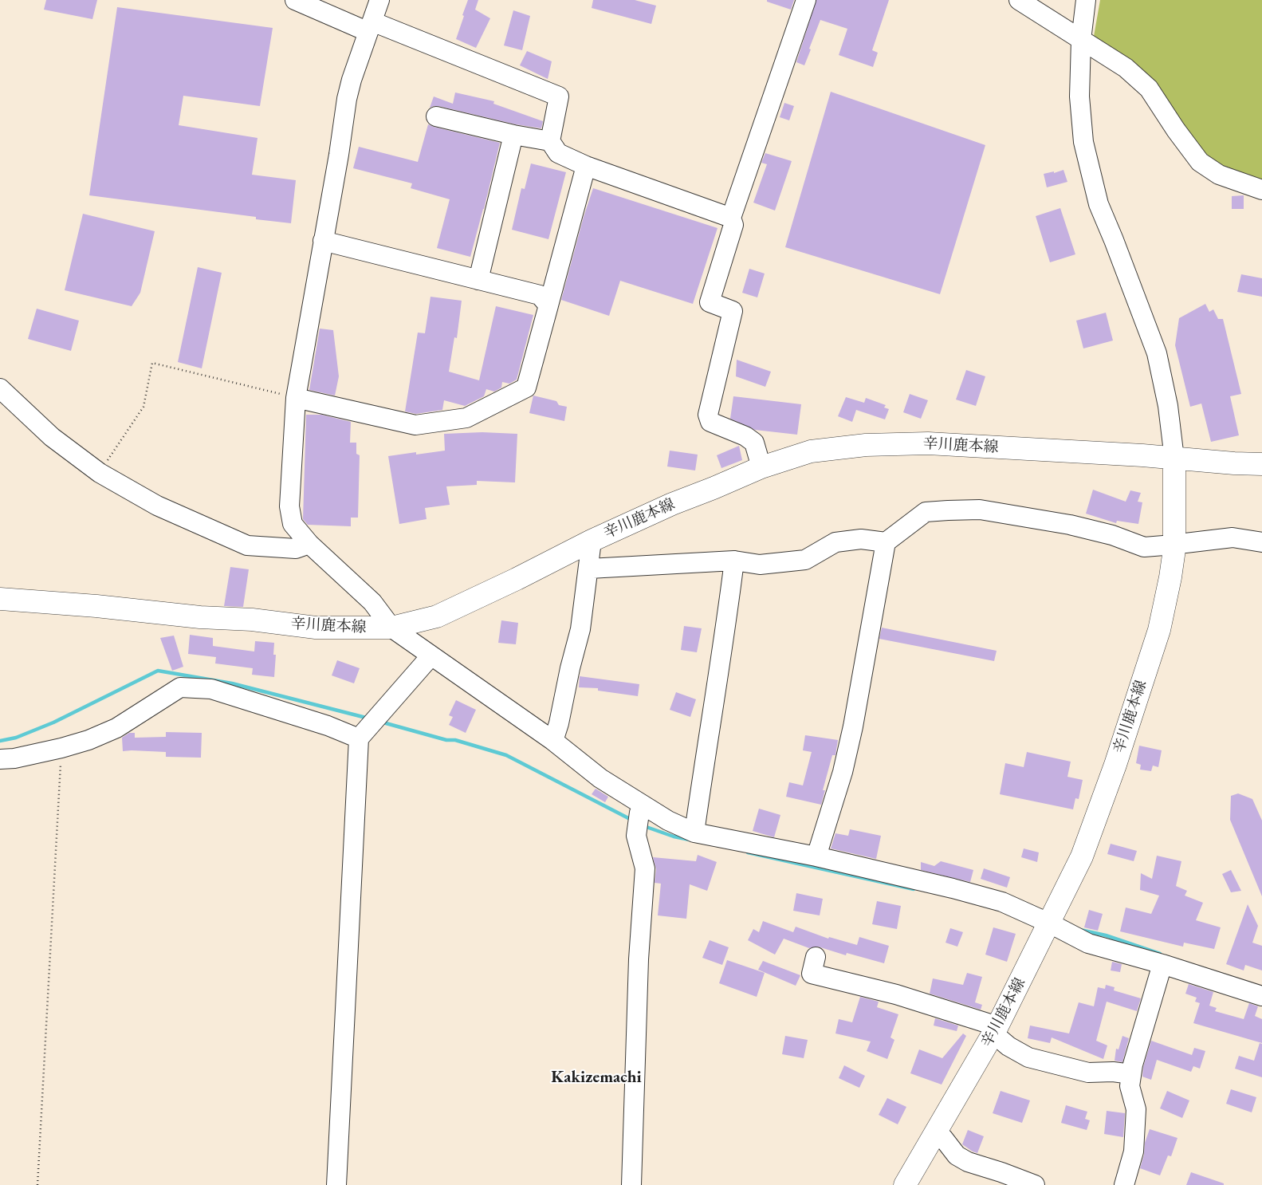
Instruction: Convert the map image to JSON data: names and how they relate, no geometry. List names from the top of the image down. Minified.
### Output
{"streets":{"main road":["辛川鹿本線"]},"districts":["Kakizemachi"]}
